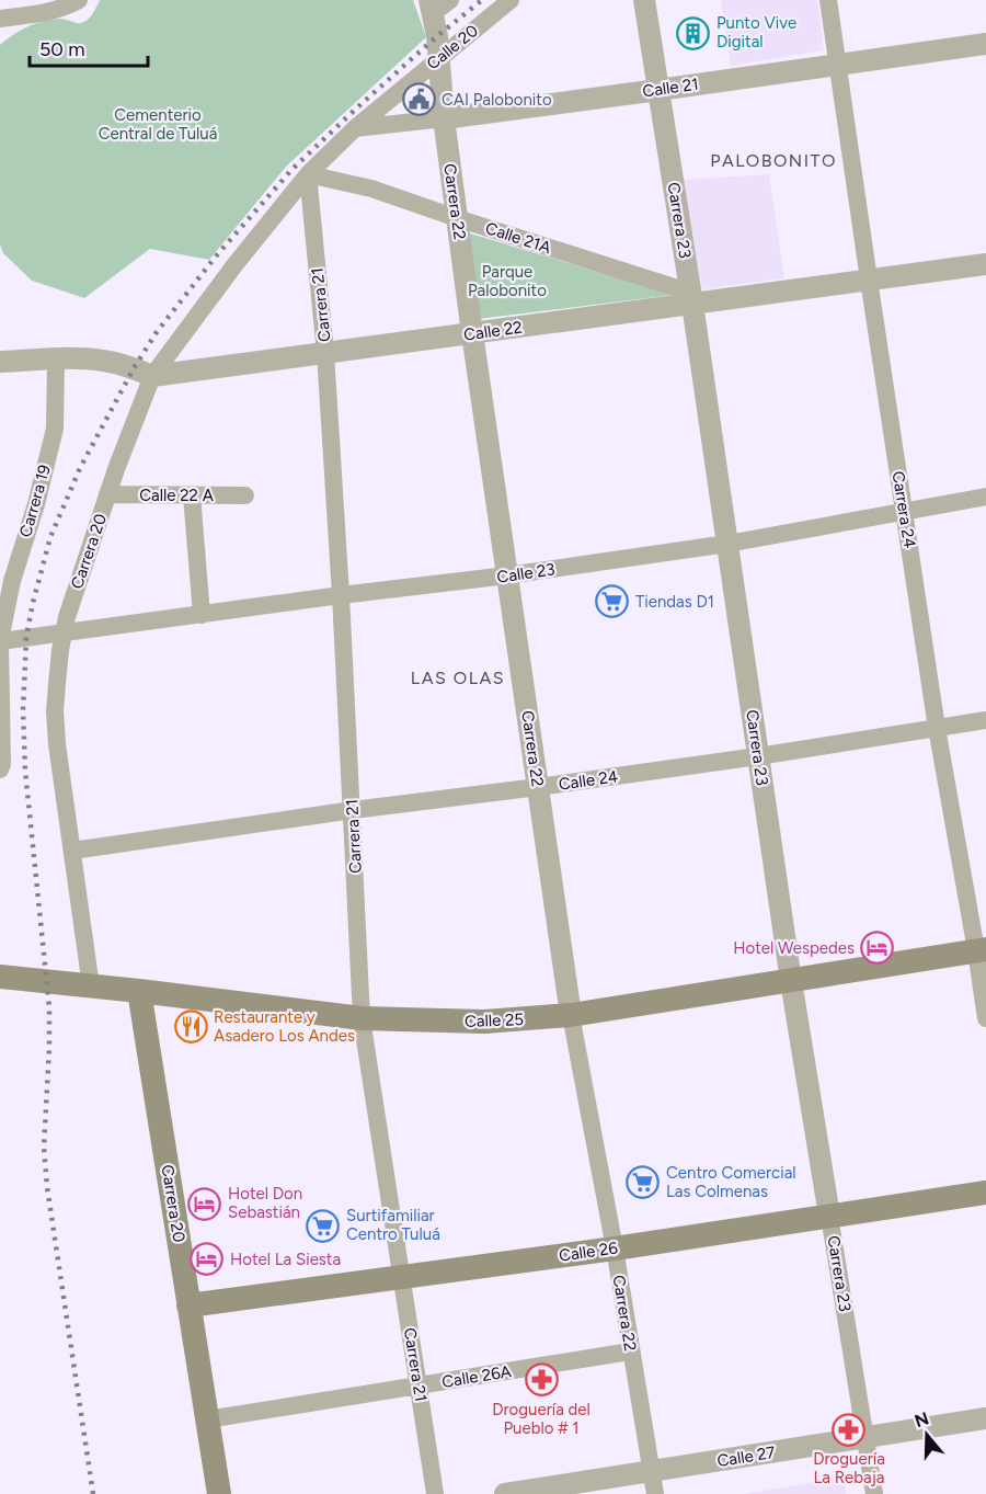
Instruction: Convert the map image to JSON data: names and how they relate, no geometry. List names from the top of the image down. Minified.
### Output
{"streets":{"main road":["Carrera 20","Calle 25","Calle 26"],"street":["Calle 20","Calle 21","Carrera 22","Carrera 23","Calle 21A","Carrera 21","Calle 22","Calle 22 A","Carrera 19","Carrera 24","Calle 23","Calle 24","Calle 26A","Calle 27"]},"crossings":[["Calle 20","Calle 21"],["Calle 20","Carrera 22"],["Calle 20","Calle 21A"],["Calle 20","Carrera 21"],["Calle 20","Carrera 20"],["Calle 21","Carrera 22"],["Calle 21","Carrera 23"],["Calle 21","Carrera 24"],["Carrera 22","Calle 21A"],["Carrera 22","Calle 22"],["Carrera 22","Calle 23"],["Carrera 22","Calle 24"],["Carrera 22","Calle 25"],["Carrera 22","Calle 26"],["Carrera 22","Calle 26A"],["Carrera 22","Calle 27"],["Carrera 23","Calle 21A"],["Carrera 23","Calle 22"],["Carrera 23","Calle 23"],["Carrera 23","Calle 24"],["Carrera 23","Calle 25"],["Carrera 23","Calle 26"],["Carrera 23","Calle 27"],["Calle 21A","Carrera 21"],["Calle 21A","Calle 22"],["Calle 21A","Carrera 20"],["Carrera 21","Calle 22"],["Carrera 21","Carrera 20"],["Carrera 21","Calle 23"],["Carrera 21","Calle 24"],["Carrera 21","Calle 25"],["Carrera 21","Calle 26"],["Carrera 21","Calle 26A"],["Calle 22","Carrera 19"],["Calle 22","Carrera 24"],["Calle 22","Carrera 20"],["Calle 22 A","Carrera 20"],["Carrera 19","Calle 23"],["Carrera 24","Calle 23"],["Carrera 24","Calle 24"],["Carrera 24","Calle 25"],["Carrera 20","Calle 23"],["Carrera 20","Calle 24"],["Carrera 20","Calle 25"],["Carrera 20","Calle 26"],["Carrera 20","Calle 26A"]],"districts":["PALOBONITO","LAS OLAS"],"parks":["Cementerio Central de Tuluá","Parque Palobonito"],"places":{"building":["Punto Vive Digital"],"public building":["CAI Palobonito"],"supermarket":["Tiendas D1","Centro Comercial Las Colmenas","Surtifamiliar Centro Tuluá"],"hotel":["Hotel Wespedes","Hotel Don Sebastián","Hotel La Siesta"],"restaurant":["Restaurante y Asadero Los Andes"],"pharmacy":["Droguería del Pueblo # 1","Droguería La Rebaja"]},"scale_bar":"50 m","north":"top"}
